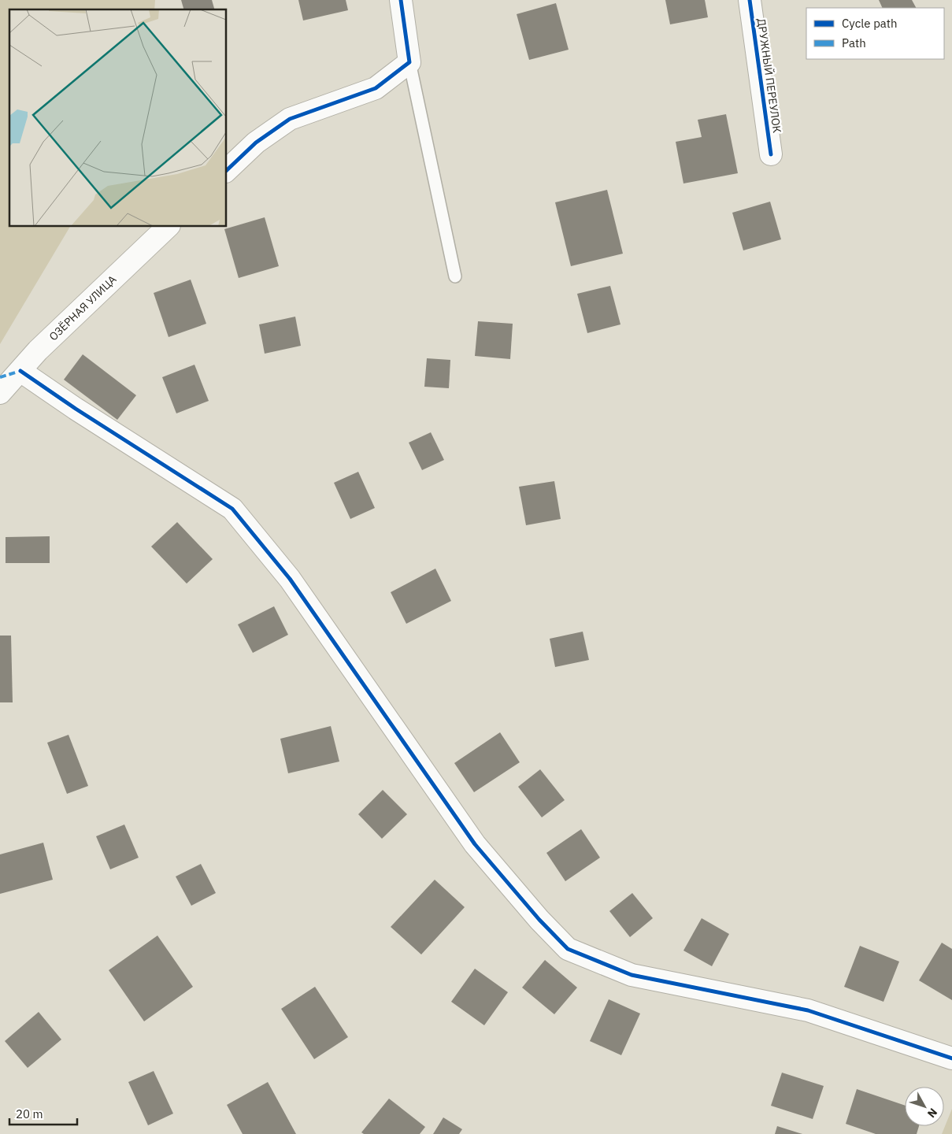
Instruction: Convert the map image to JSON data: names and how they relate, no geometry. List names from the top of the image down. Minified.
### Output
{"streets":{"street":["ДРУЖНЫЙ ПЕРЕУЛОК","ОЗЁРНАЯ УЛИЦА"]},"legend":["Cycle path","Path"],"scale_bar":"20 m","north":"bottom right"}
